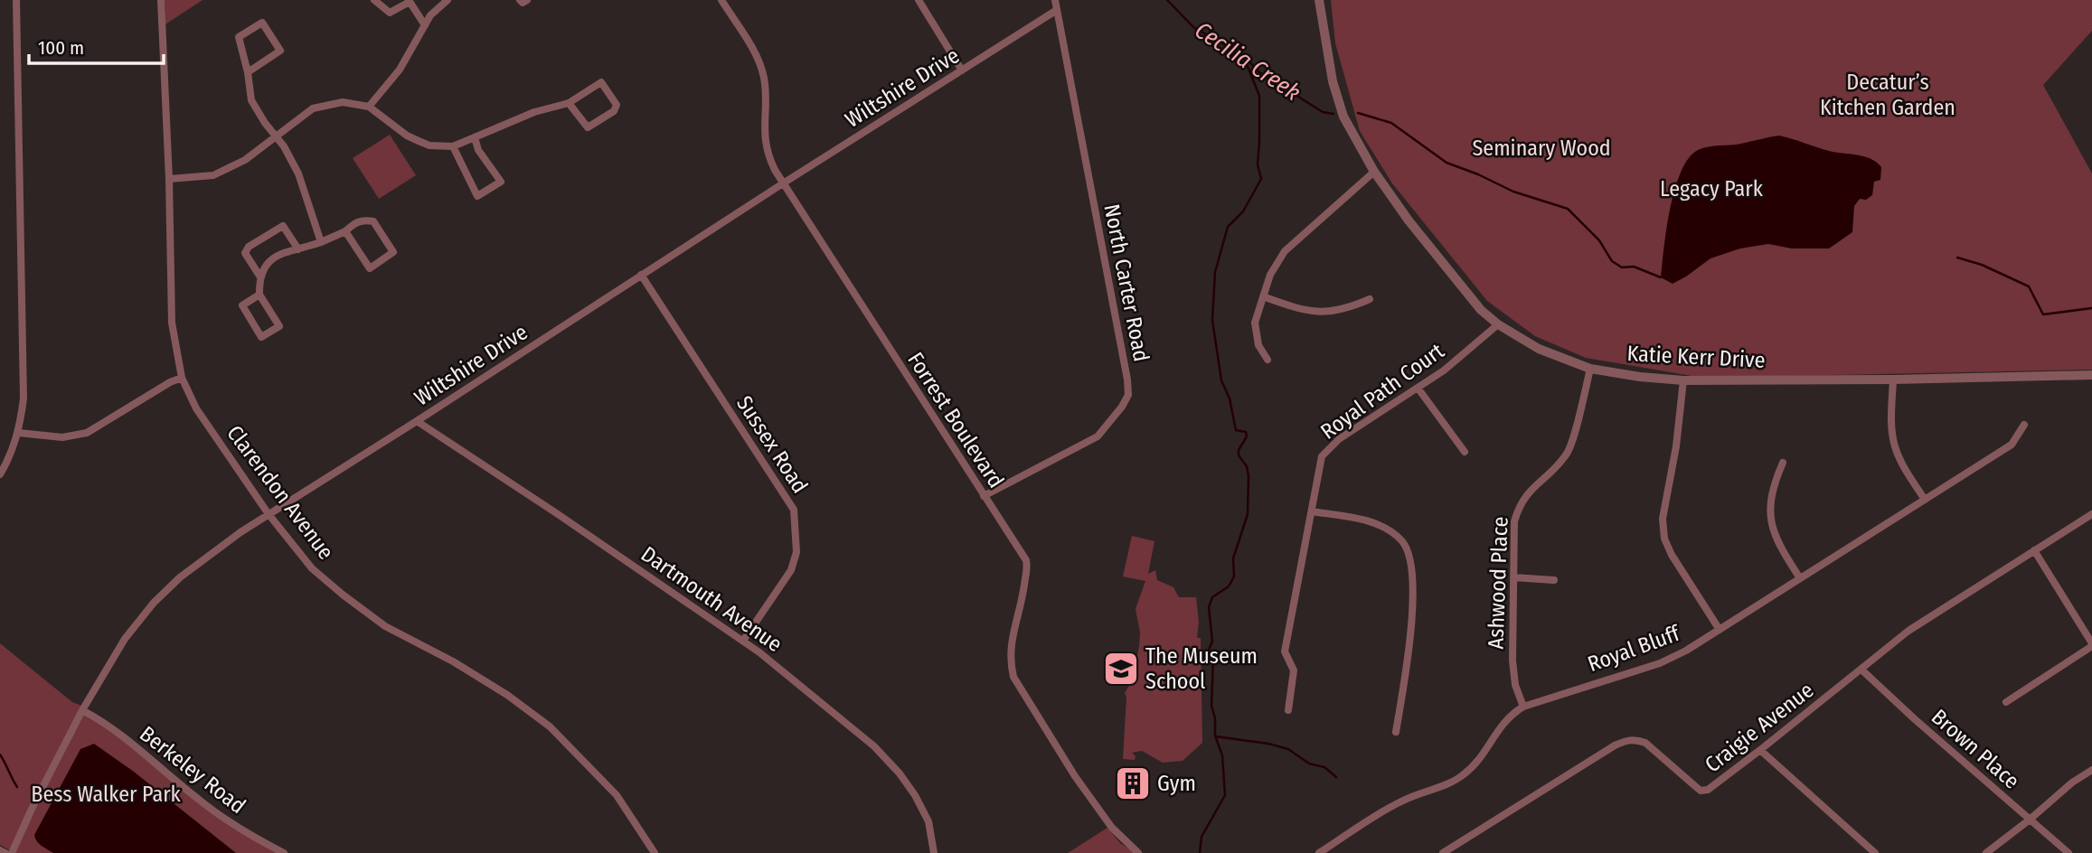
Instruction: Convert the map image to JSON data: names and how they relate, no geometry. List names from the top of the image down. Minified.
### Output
{"streets":{"street":["Wiltshire Drive","North Carter Road","Katie Kerr Drive","Royal Path Court","Forrest Boulevard","Sussex Road","Clarendon Avenue","Ashwood Place","Dartmouth Avenue","Royal Bluff","Craigie Avenue","Brown Place","Berkeley Road"]},"crossings":[["Wiltshire Drive","North Carter Road"],["Wiltshire Drive","Forrest Boulevard"],["Wiltshire Drive","Sussex Road"],["Wiltshire Drive","Clarendon Avenue"],["Wiltshire Drive","Dartmouth Avenue"],["Wiltshire Drive","Berkeley Road"],["North Carter Road","Forrest Boulevard"],["Katie Kerr Drive","Royal Path Court"],["Katie Kerr Drive","Ashwood Place"],["Sussex Road","Dartmouth Avenue"],["Ashwood Place","Royal Bluff"],["Craigie Avenue","Brown Place"]],"water":["Cecilia Creek"],"parks":["Decatur’s Kitchen Garden","Seminary Wood","Legacy Park","Bess Walker Park"],"places":{"school or university":["The Museum School"],"building":["Gym"]},"scale_bar":"100 m"}
